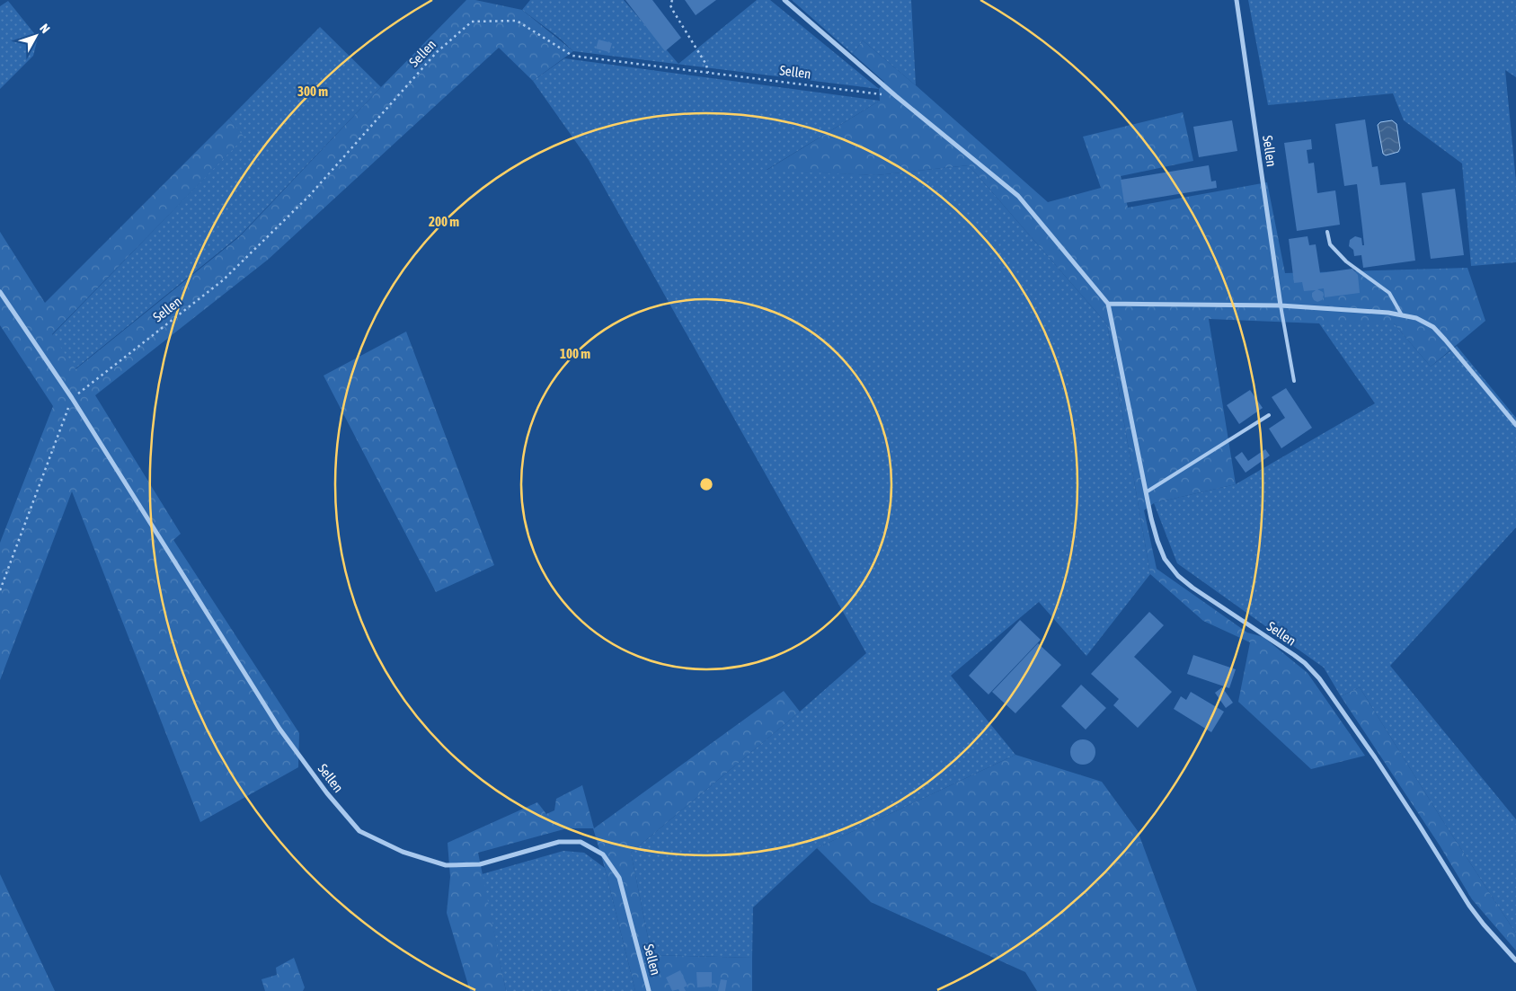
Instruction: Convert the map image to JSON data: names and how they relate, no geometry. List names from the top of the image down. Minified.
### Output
{"streets":{"street":["Sellen"]},"north":"top right","rings":["300 m","200 m","100 m"]}
